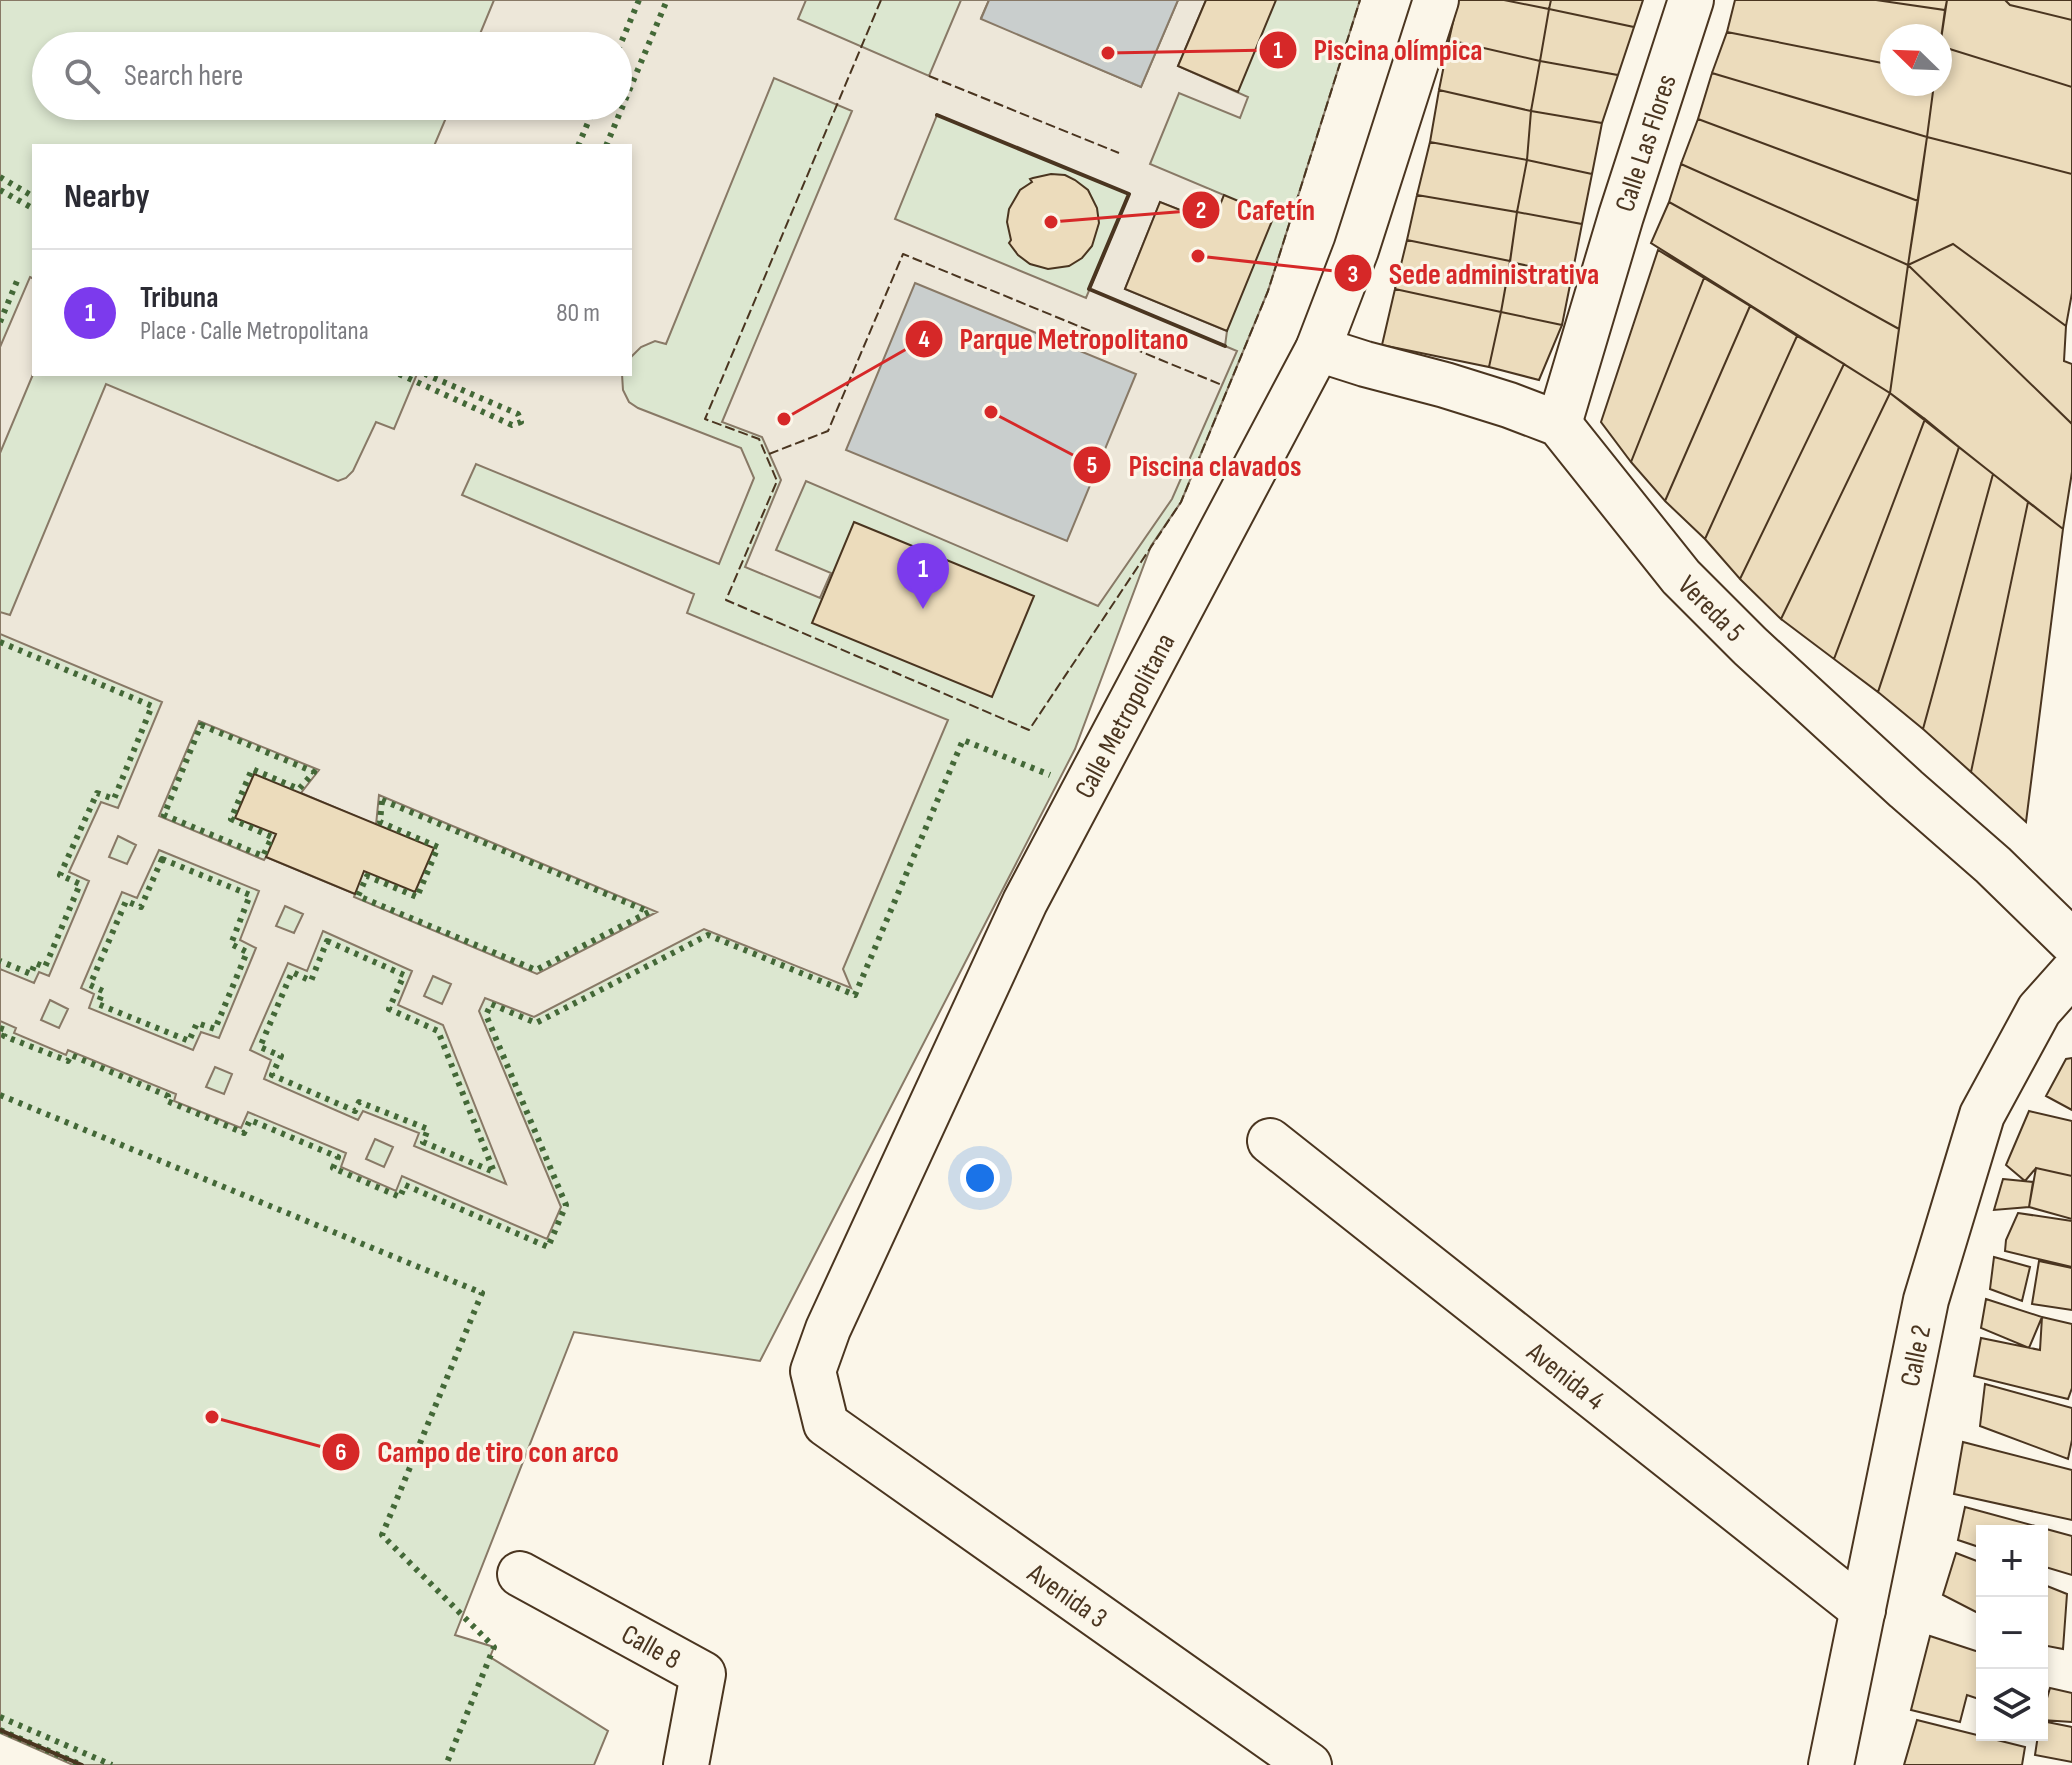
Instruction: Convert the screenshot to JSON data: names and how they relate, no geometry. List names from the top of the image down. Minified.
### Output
{"streets":{"street":["Calle Las Flores","Vereda 5","Calle Metropolitana","Calle 2","Avenida 4","Avenida 3","Calle 8"]},"crossings":[["Calle Las Flores","Vereda 5"],["Calle Metropolitana","Avenida 3"],["Calle 2","Avenida 4"]],"places":["Piscina olímpica","Cafetín","Sede administrativa","Piscina clavados","Parque Metropolitano","Campo de tiro con arco"],"north":"top left","page":{"search":"Search here","heading":"Nearby","list":[{"mark":"1","name":"Tribuna","note":"Place · Calle Metropolitana","value":"80 m"}],"pins":"1","map_buttons":["+","−"]}}
